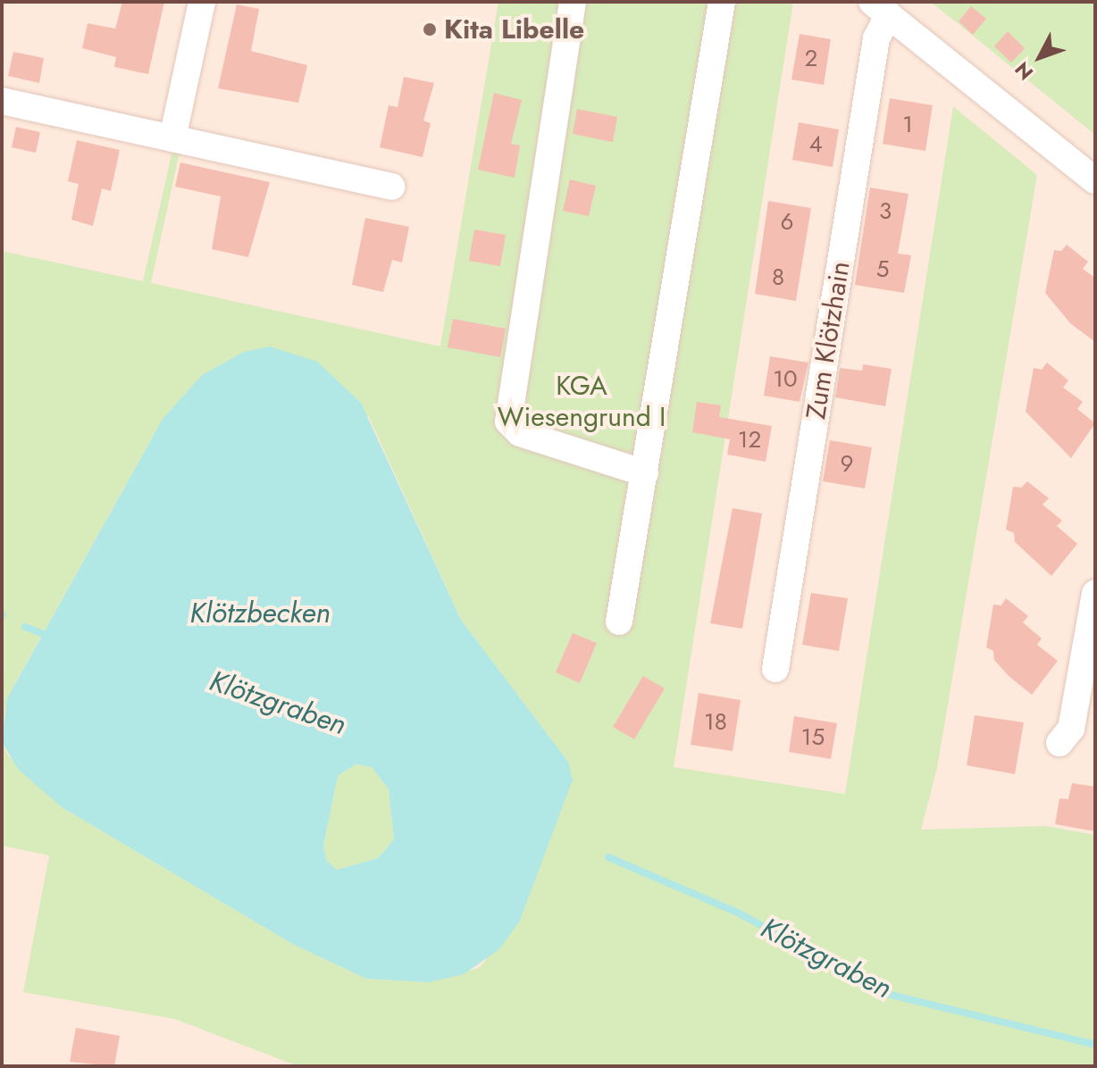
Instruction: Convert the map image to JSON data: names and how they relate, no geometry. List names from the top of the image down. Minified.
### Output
{"streets":{"street":["Zum Klötzhain"]},"water":["Klötzbecken","Klötzgraben"],"parks":["KGA Wiesengrund I"],"places":["Kita Libelle"],"house_numbers":["2","1","4","3","6","5","8","10","12","9","18","15"],"north":"bottom left"}
